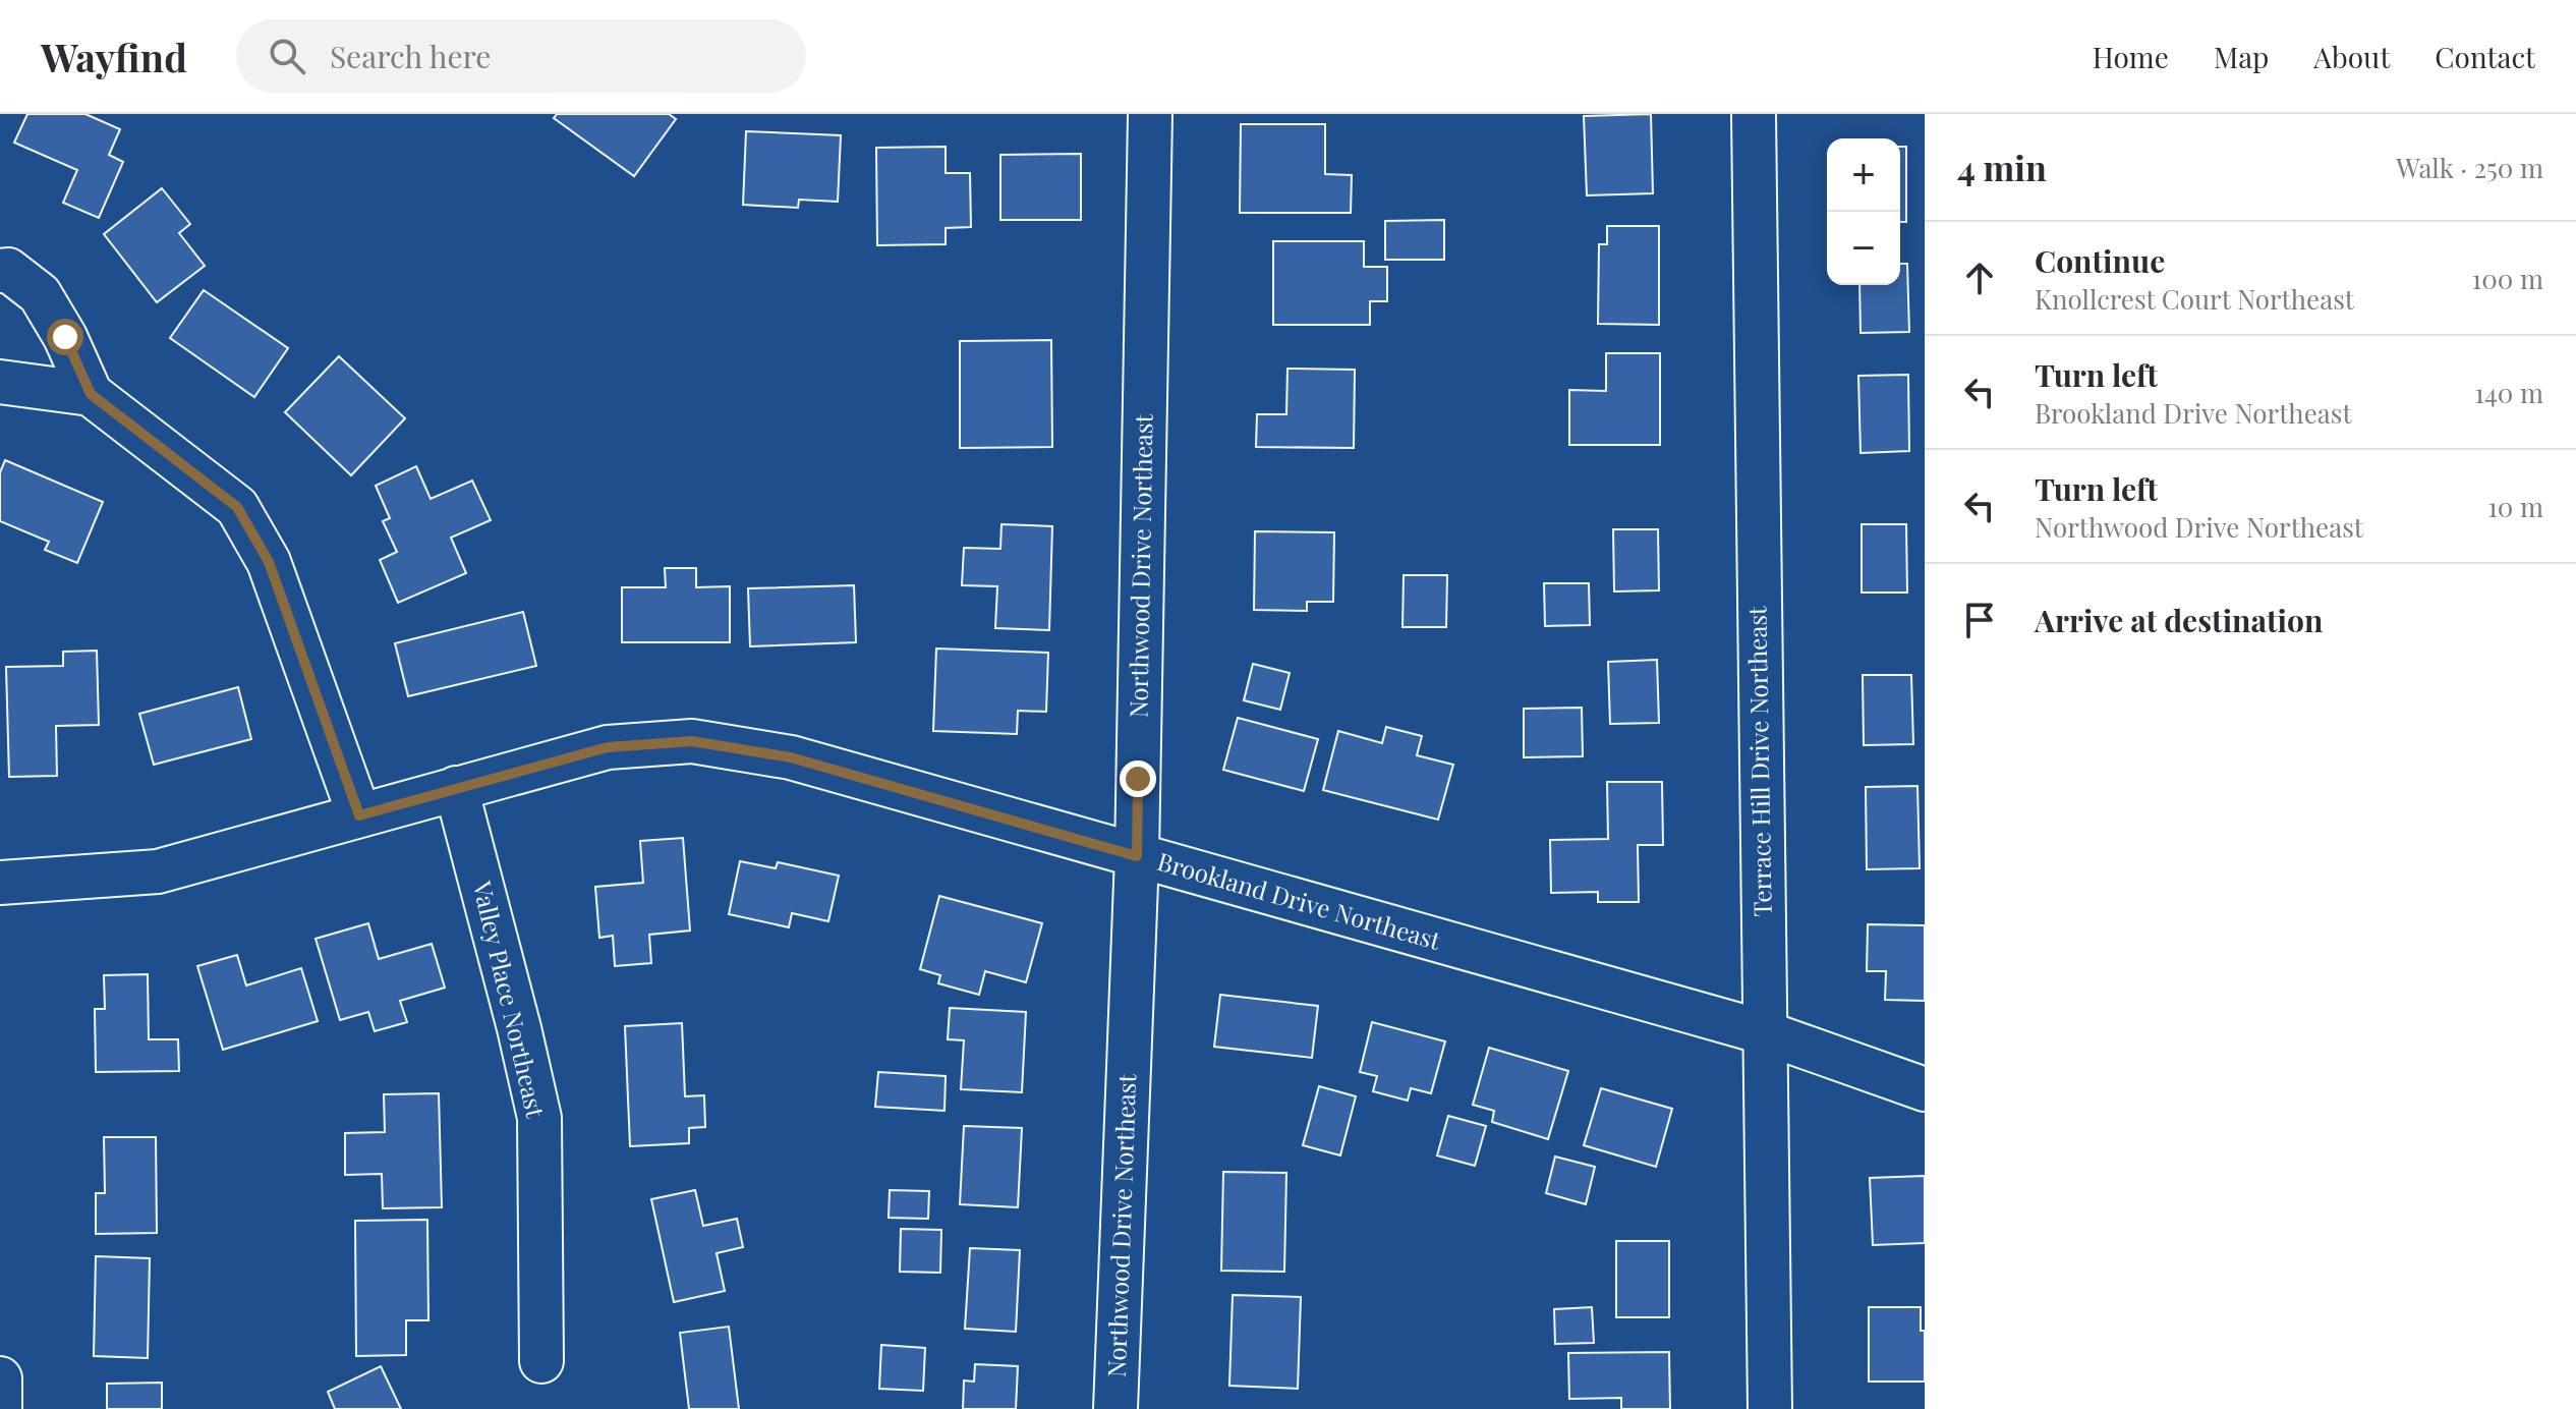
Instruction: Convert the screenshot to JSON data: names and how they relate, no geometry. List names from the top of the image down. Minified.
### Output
{"streets":{"street":["Northwood Drive Northeast","Terrace Hill Drive Northeast","Brookland Drive Northeast","Valley Place Northeast"]},"crossings":[["Northwood Drive Northeast","Brookland Drive Northeast"],["Terrace Hill Drive Northeast","Brookland Drive Northeast"],["Brookland Drive Northeast","Valley Place Northeast"]],"page":{"header":"Wayfind","search":"Search here","nav":["Home","Map","About","Contact"],"heading":["4 min","Walk · 250 m"],"map_buttons":["+","−"],"list":[["Continue","Knollcrest Court Northeast","100 m"],["Turn left","Brookland Drive Northeast","140 m"],["Turn left","Northwood Drive Northeast","10 m"],"Arrive at destination"]}}
